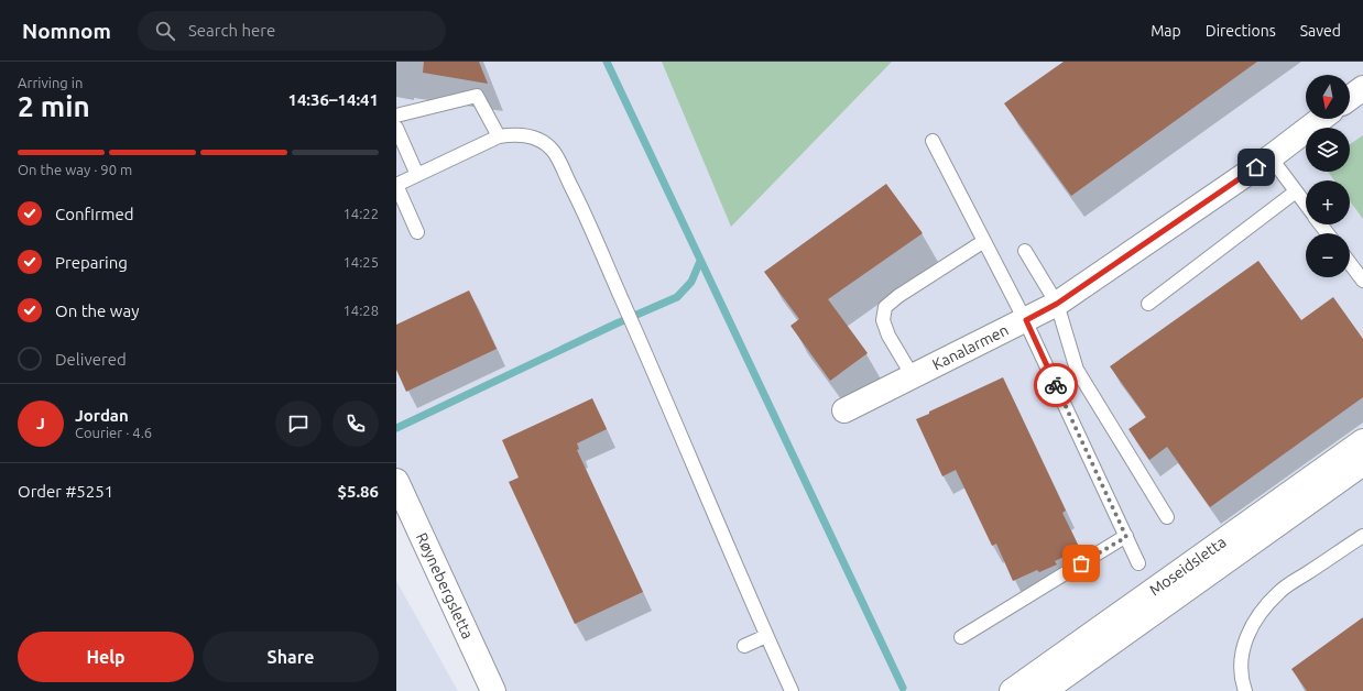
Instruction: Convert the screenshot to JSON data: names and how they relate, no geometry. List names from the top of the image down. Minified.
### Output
{"streets":{"street":["Kanalarmen","Moseidsletta","Røynebergsletta"]},"north":"bottom","page":{"header":"Nomnom","search":"Search here","nav":["Map","Directions","Saved"],"heading":["2 min","Arriving in","14:36–14:41"],"panel":["Jordan","Courier · 4.6","Order #5251","$5.86"],"map_buttons":["+","−"],"bar":"On the way · 90 m","list":[["Confirmed","14:22"],["Preparing","14:25"],["On the way","14:28"],"Delivered"],"round":"J","buttons":["Help","Share"]}}
